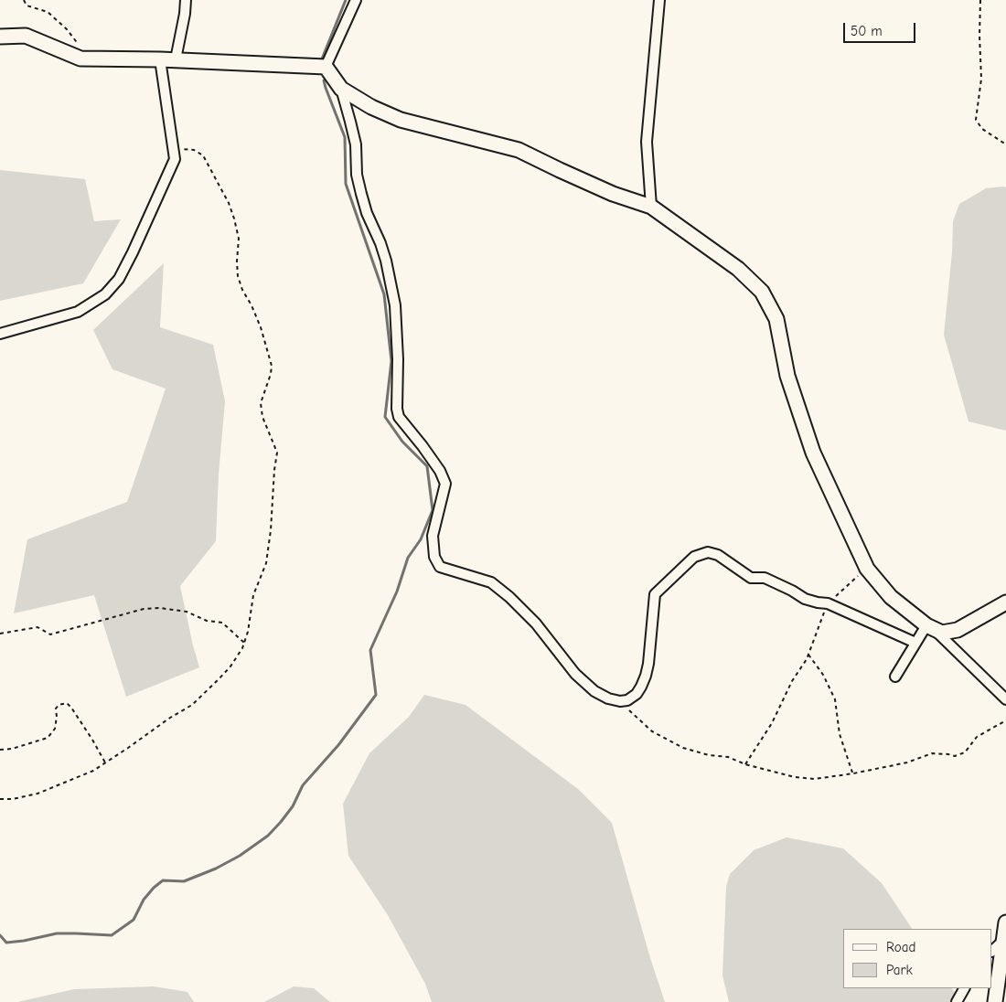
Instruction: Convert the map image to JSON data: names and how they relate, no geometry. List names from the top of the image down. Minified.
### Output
{"legend":["Road","Park"],"scale_bar":"50 m"}
